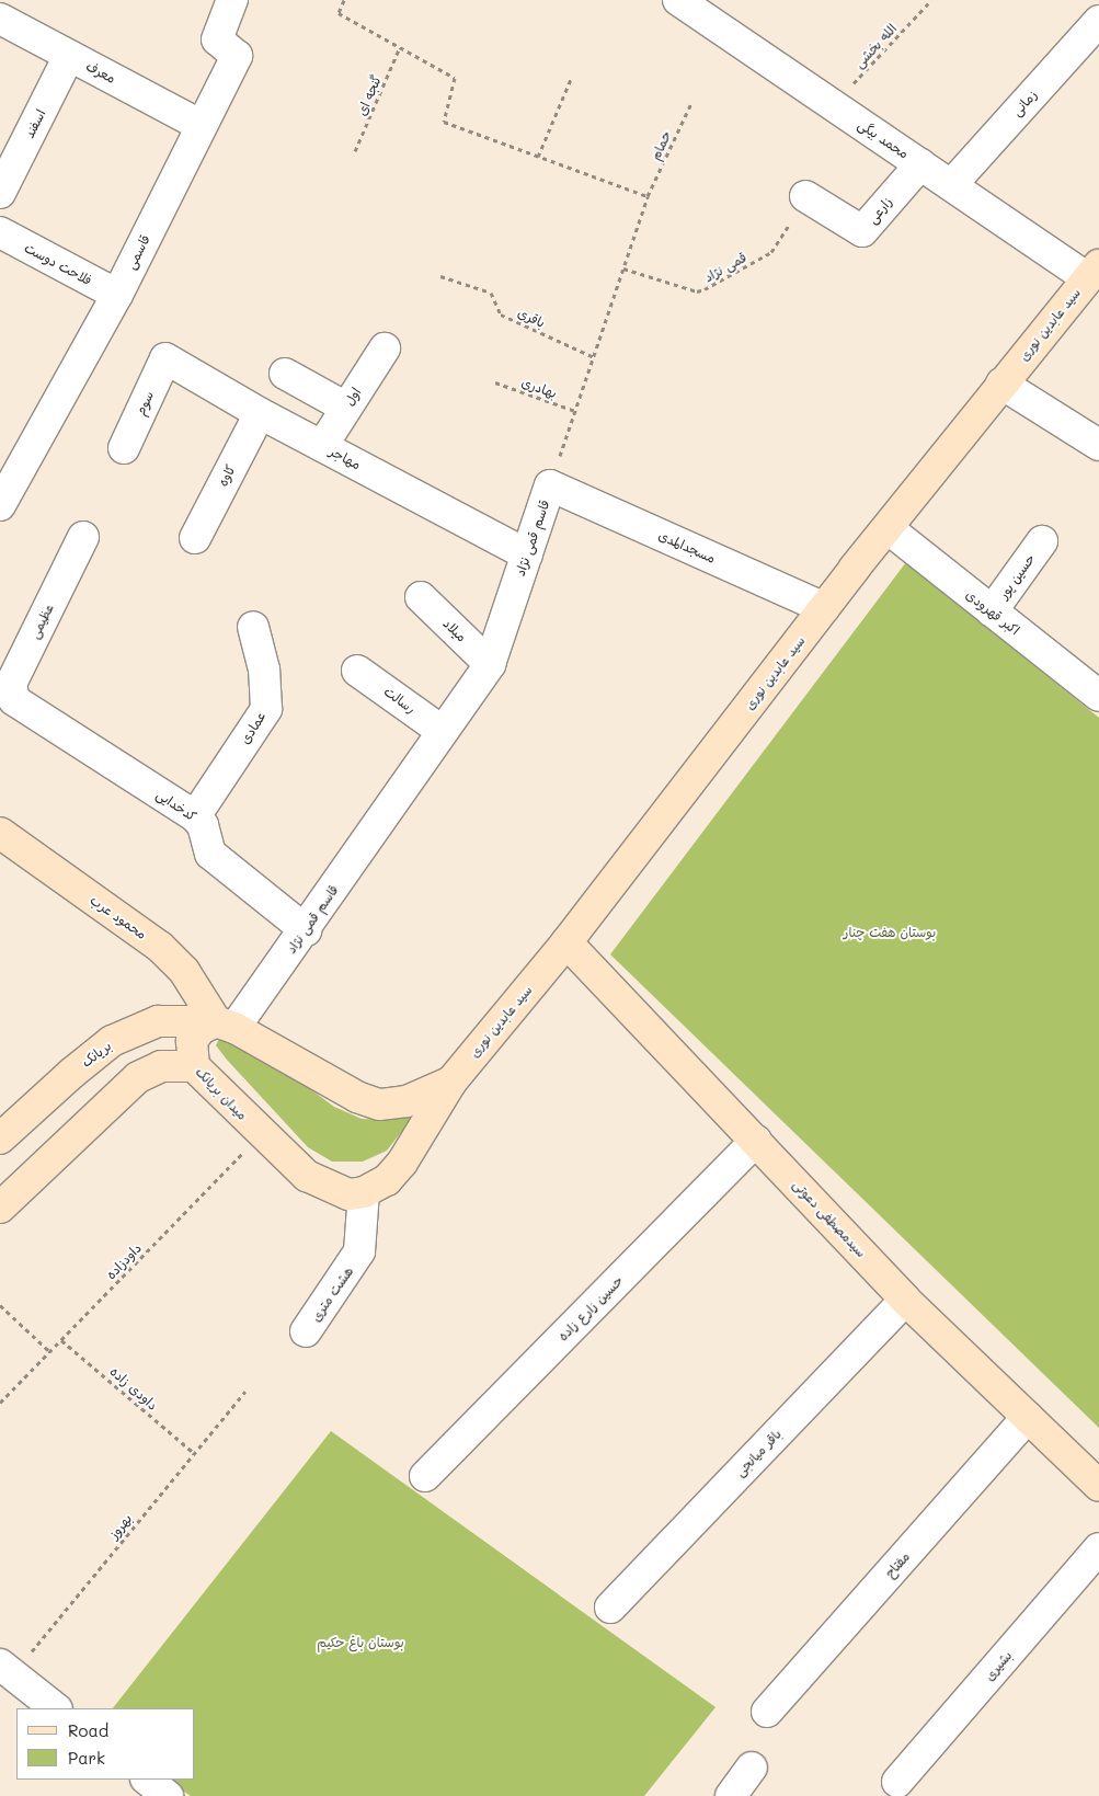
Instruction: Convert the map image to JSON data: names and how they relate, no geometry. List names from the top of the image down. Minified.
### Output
{"streets":{"main road":["سید عابدین نوری","محمود عرب","بریانک","میدان بریانک","سیدمصطفی دعوتی"],"street":["معرف","زمانی","اسفند","محمد بیگی","زارعی","قاسمی","فلاحت دوست","اول","سوم","مهاجر","کاوه","قاسم قمی نژاد","مسجدالمدی","حسین پور","اکبر قهرودی","عظیمی","میلاد","رسالت","عمادی","کدخدایی","هشت متری","حسین زارع زاده","باقر میانجی","مفتاح","بشیری"],"path":["الله بخشی","گنجه ای","حمام","قمی نژاد","باقری","بهادری","داودزاده","داودی زاده","بهروز"]},"crossings":[["الله بخشی","محمد بیگی"],["معرف","اسفند"],["معرف","قاسمی"],["زمانی","محمد بیگی"],["محمد بیگی","زارعی"],["محمد بیگی","سید عابدین نوری"],["حمام","قاسم قمی نژاد"],["زارعی","قمی نژاد"],["قاسمی","فلاحت دوست"],["قمی نژاد","قاسم قمی نژاد"],["باقری","قاسم قمی نژاد"],["سید عابدین نوری","مسجدالمدی"],["سید عابدین نوری","اکبر قهرودی"],["سید عابدین نوری","سیدمصطفی دعوتی"],["بهادری","قاسم قمی نژاد"],["اول","مهاجر"],["سوم","مهاجر"],["مهاجر","کاوه"],["مهاجر","قاسم قمی نژاد"],["قاسم قمی نژاد","مسجدالمدی"],["قاسم قمی نژاد","میلاد"],["قاسم قمی نژاد","رسالت"],["قاسم قمی نژاد","کدخدایی"],["قاسم قمی نژاد","محمود عرب"],["قاسم قمی نژاد","بریانک"],["قاسم قمی نژاد","میدان بریانک"],["حسین پور","اکبر قهرودی"],["عظیمی","کدخدایی"],["عمادی","کدخدایی"],["محمود عرب","بریانک"],["محمود عرب","میدان بریانک"],["بریانک","میدان بریانک"],["میدان بریانک","داودزاده"],["میدان بریانک","هشت متری"],["سیدمصطفی دعوتی","حسین زارع زاده"],["سیدمصطفی دعوتی","باقر میانجی"],["سیدمصطفی دعوتی","مفتاح"],["داودزاده","داودی زاده"],["داودی زاده","بهروز"]],"parks":["بوستان هفت چنار","بوستان باغ حکیم"],"legend":["Road","Park"]}
